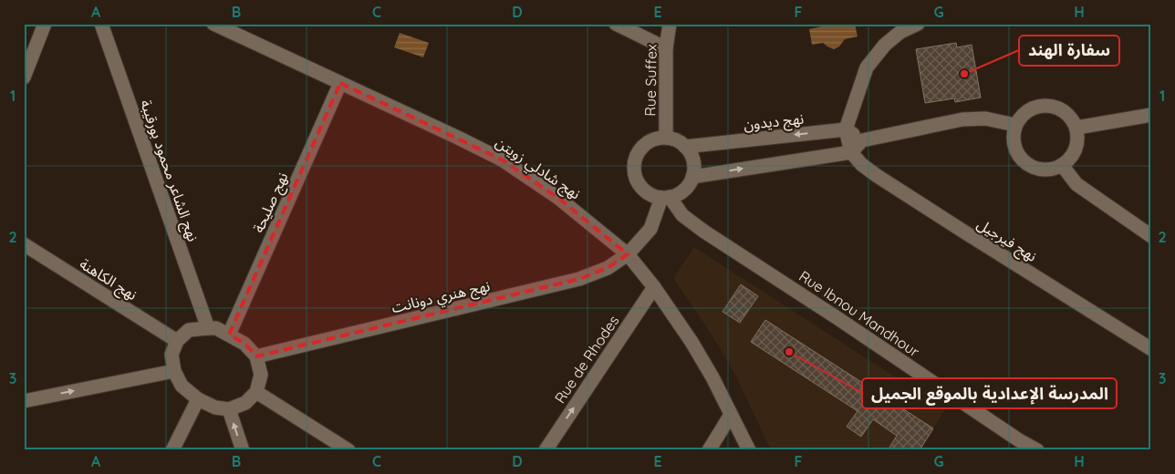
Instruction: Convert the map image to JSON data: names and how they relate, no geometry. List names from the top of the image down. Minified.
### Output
{"streets":{"street":["Rue Suffex","نهج ديدون","نهج شادلي زويتن","نهج الشاعر محمود بورقيبة","نهج صليحة","نهج فيرجيل","نهج الكاهنة","نهج هنري دونانت","Rue Ibnou Mandhour","Rue de Rhodes"]},"crossings":[["Rue Suffex","نهج ديدون"],["Rue Suffex","نهج هنري دونانت"],["Rue Suffex","Rue Ibnou Mandhour"],["نهج ديدون","نهج هنري دونانت"],["نهج ديدون","Rue Ibnou Mandhour"],["نهج شادلي زويتن","نهج صليحة"],["نهج شادلي زويتن","نهج هنري دونانت"],["نهج شادلي زويتن","Rue de Rhodes"],["نهج الشاعر محمود بورقيبة","نهج صليحة"],["نهج الشاعر محمود بورقيبة","نهج الكاهنة"],["نهج الشاعر محمود بورقيبة","نهج هنري دونانت"],["نهج صليحة","نهج الكاهنة"],["نهج صليحة","نهج هنري دونانت"],["نهج الكاهنة","نهج هنري دونانت"],["نهج هنري دونانت","Rue Ibnou Mandhour"]],"one_way":["Rue de Rhodes"],"places":["سفارة الهند","المدرسة الإعدادية بالموقع الجميل"],"grid":{"columns":["A","B","C","D","E","F","G","H"],"rows":["1","2","3"]}}
